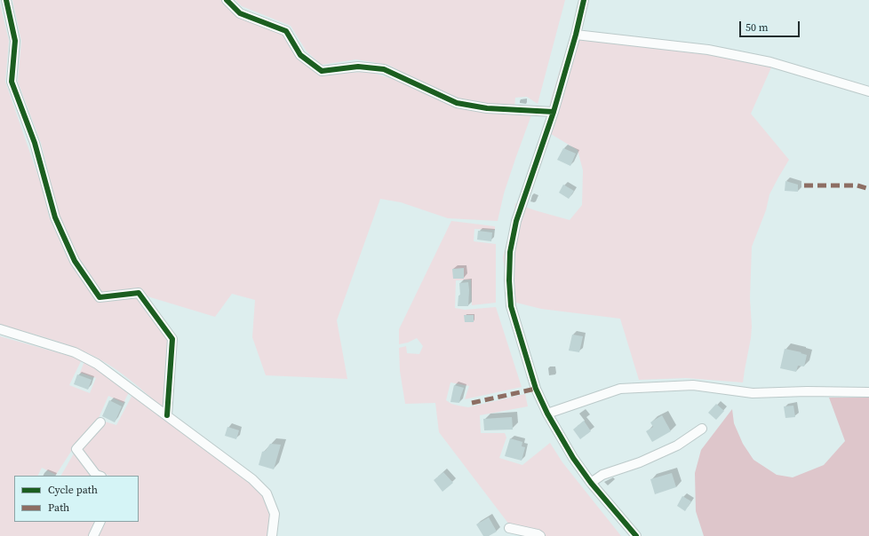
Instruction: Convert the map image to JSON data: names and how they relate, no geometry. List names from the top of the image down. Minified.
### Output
{"legend":["Cycle path","Path"],"scale_bar":"50 m"}
